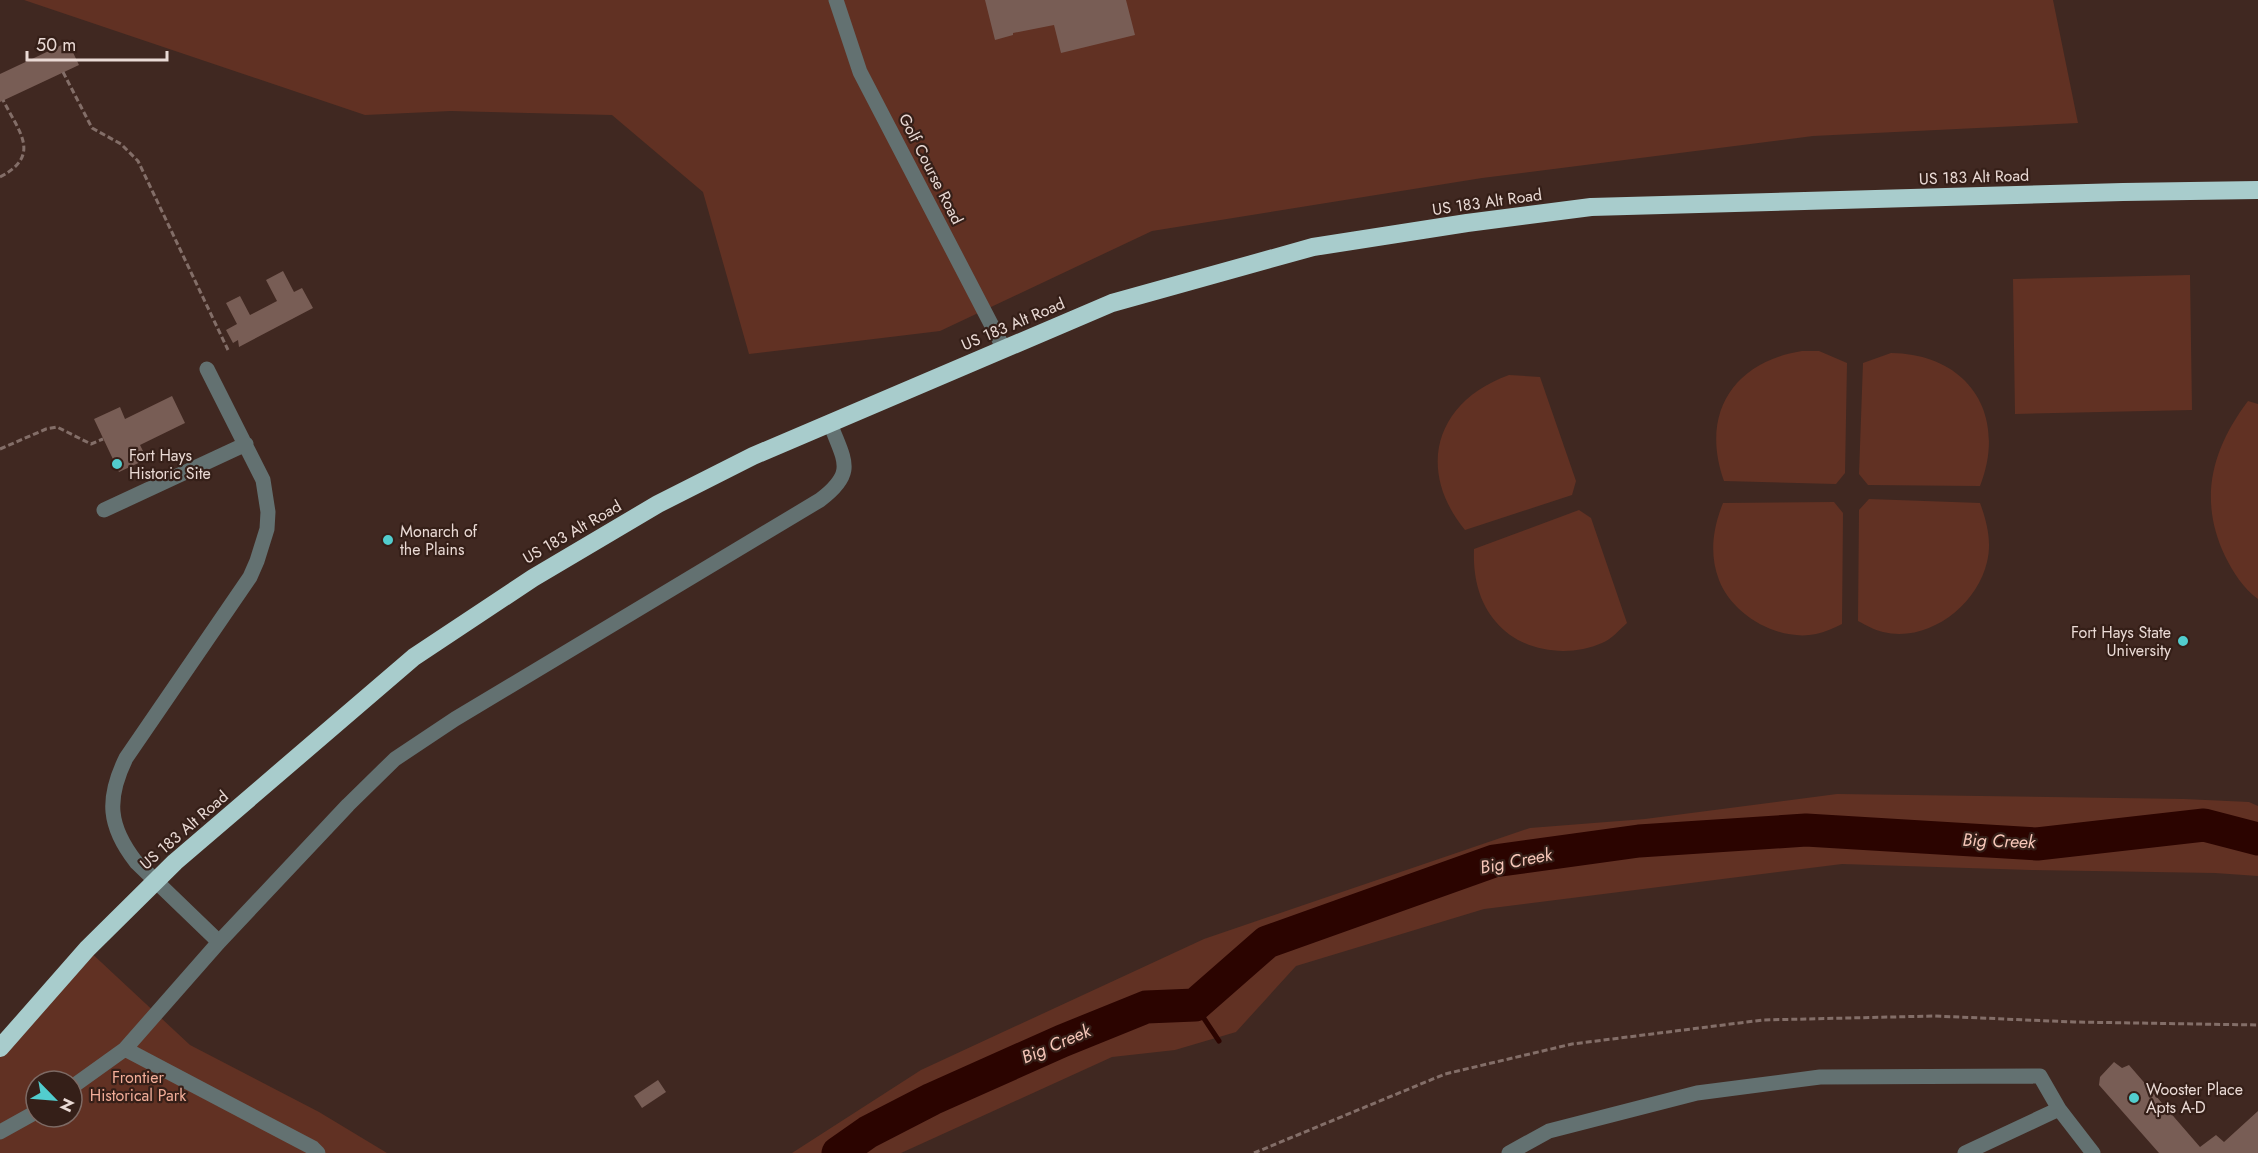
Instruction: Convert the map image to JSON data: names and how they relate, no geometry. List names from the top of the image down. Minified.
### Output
{"streets":{"highway":["US 183 Alt Road"],"street":["Golf Course Road"]},"crossings":[["Golf Course Road","US 183 Alt Road"]],"water":["Big Creek"],"parks":["Frontier Historical Park"],"places":["Fort Hays Historic Site","Monarch of the Plains","Fort Hays State University","Wooster Place Apts A-D"],"scale_bar":"50 m","north":"bottom right"}
